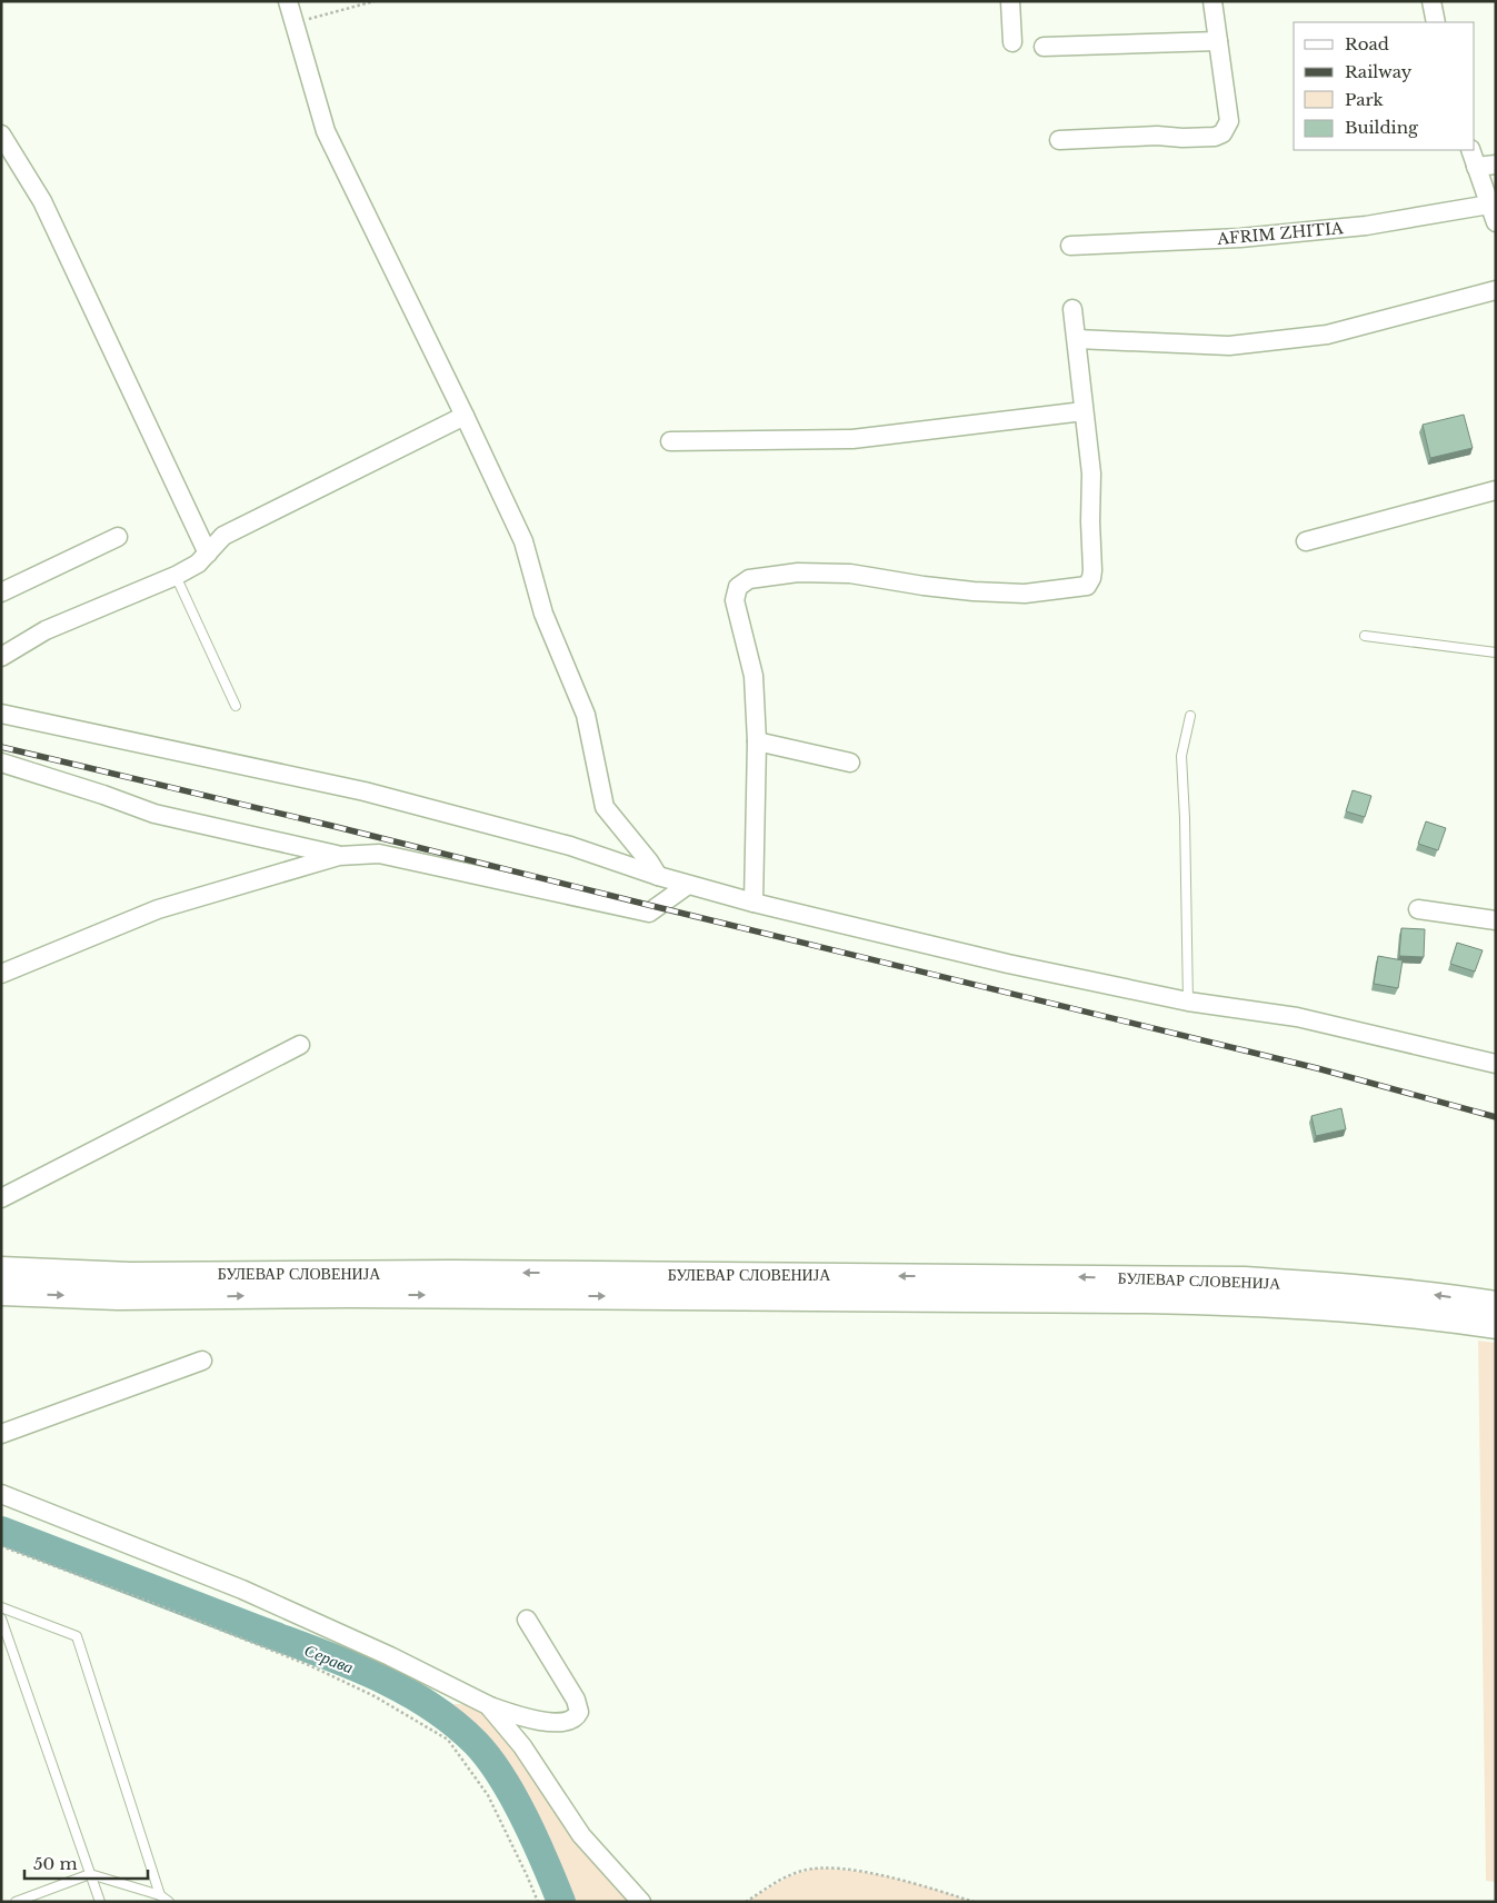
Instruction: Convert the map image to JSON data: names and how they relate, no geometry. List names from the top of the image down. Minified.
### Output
{"streets":{"street":["AFRIM ZHITIA","БУЛЕВАР СЛОВЕНИЈА"]},"water":["Серава"],"legend":["Road","Railway","Park","Building"],"scale_bar":"50 m"}
